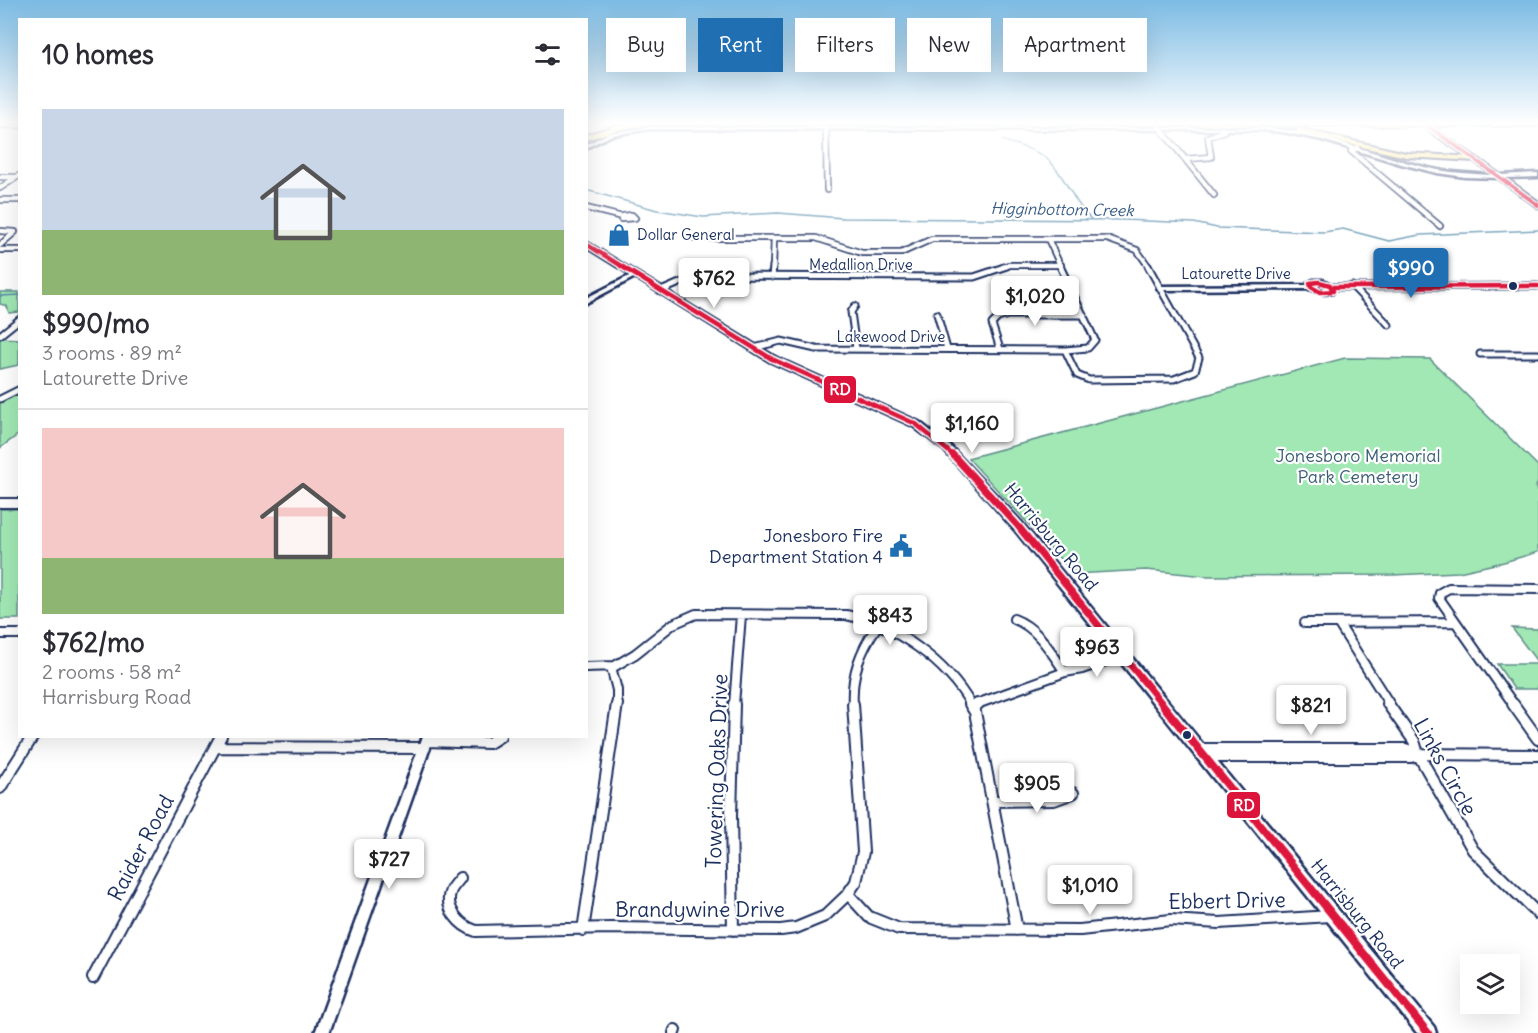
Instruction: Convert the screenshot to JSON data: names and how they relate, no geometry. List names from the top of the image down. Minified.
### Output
{"streets":{"main road":["Harrisburg Road"],"street":["Medallion Drive","Latourette Drive","Lakewood Drive","Links Circle","Towering Oaks Drive","Raider Road","Ebbert Drive","Brandywine Drive"]},"crossings":[["Medallion Drive","Lakewood Drive"],["Medallion Drive","Harrisburg Road"],["Lakewood Drive","Harrisburg Road"],["Harrisburg Road","Ebbert Drive"],["Towering Oaks Drive","Brandywine Drive"],["Ebbert Drive","Brandywine Drive"]],"water":["Higginbottom Creek"],"parks":["Jonesboro Memorial Park Cemetery"],"places":{"shop":["Dollar General"],"public building":["Jonesboro Fire Department Station 4"]},"lines":["transit line RD"],"page":{"chip":["Buy","Rent","Filters","New","Apartment"],"heading":"10 homes","list":[{"name":"$990/mo","note":"3 rooms · 89 m² · Latourette Drive"},{"name":"$762/mo","note":"2 rooms · 58 m² · Harrisburg Road"}],"price":["$990","$762","$1,020","$1,160","$843","$963","$821","$905","$727","$1,010"]}}
